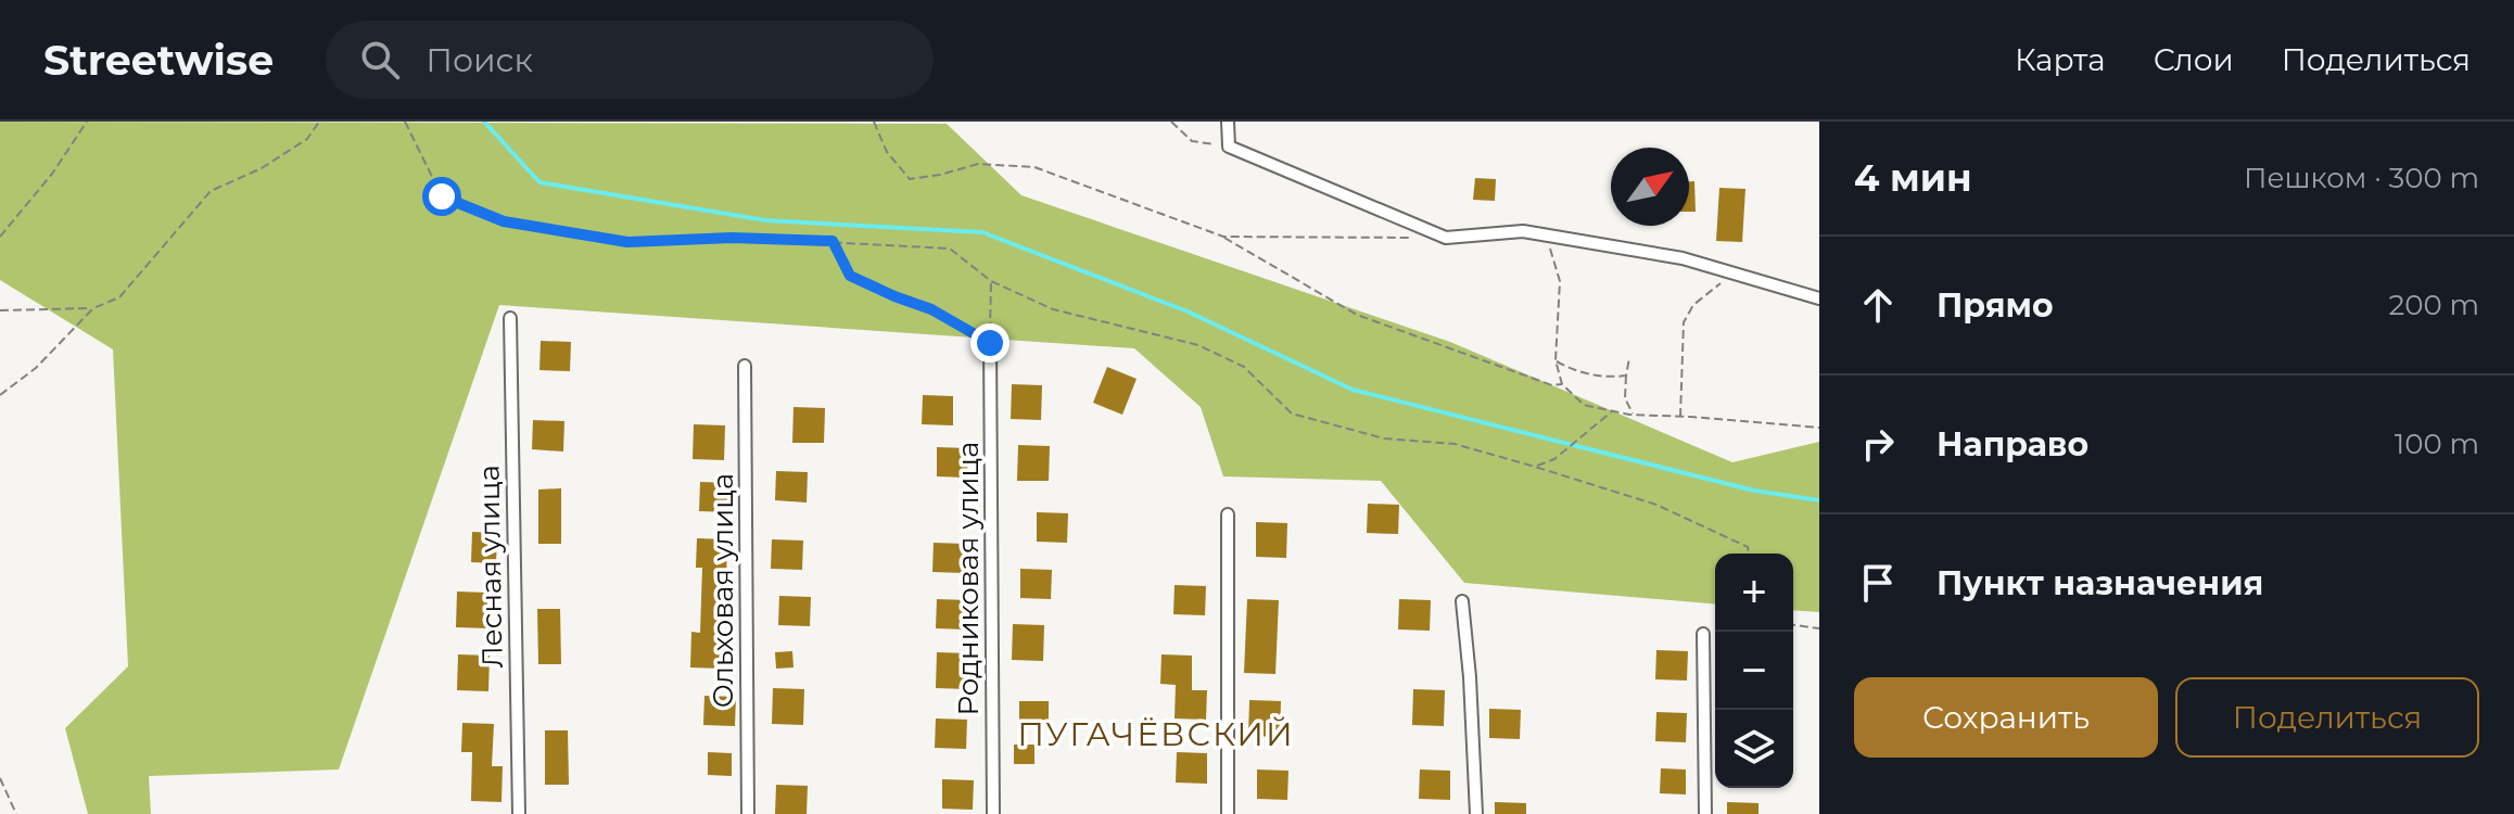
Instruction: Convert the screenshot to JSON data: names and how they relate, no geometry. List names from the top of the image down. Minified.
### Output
{"streets":{"street":["Лесная улица","Родниковая улица","Ольховая улица"]},"districts":["ПУГАЧЁВСКИЙ"],"north":"top right","page":{"header":"Streetwise","search":"Поиск","nav":["Карта","Слои","Поделиться"],"heading":["4 мин","Пешком · 300 m"],"list":[["Прямо","200 m"],["Направо","100 m"],"Пункт назначения"],"map_buttons":["+","−"],"buttons":["Сохранить","Поделиться"]}}
